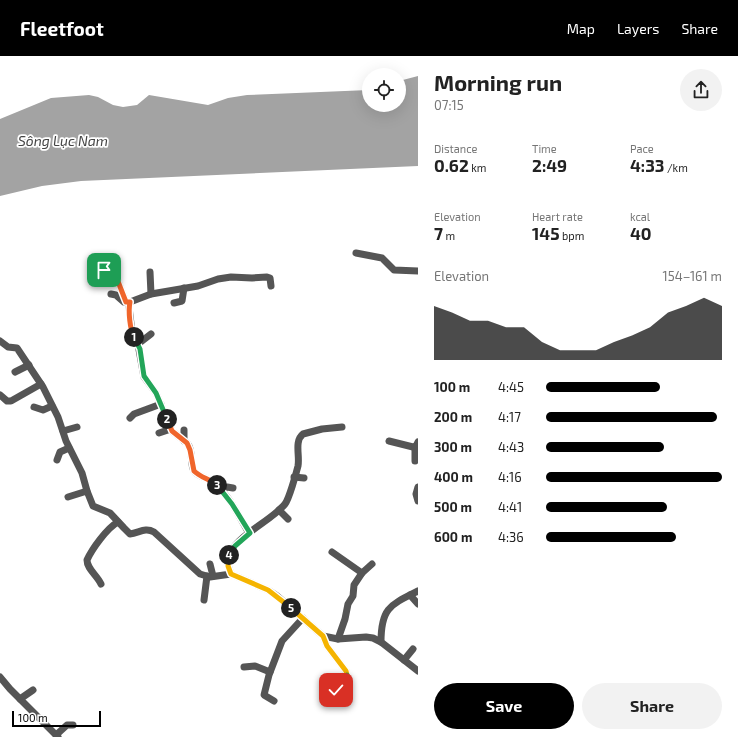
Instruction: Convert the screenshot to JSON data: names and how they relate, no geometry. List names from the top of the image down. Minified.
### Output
{"water":["Sông Lục Nam"],"scale_bar":"100 m","page":{"header":"Fleetfoot","nav":["Map","Layers","Share"],"heading":["Morning run","07:15"],"stats":[["Distance","0.62 km"],["Time","2:49"],["Pace","4:33 /km"],["Elevation","7 m"],["Heart rate","145 bpm"],["kcal","40"]],"chart":["Elevation","154–161 m"],"pins":["1","2","3","4","5"],"list":[{"name":"100 m","note":"4:45"},{"name":"200 m","note":"4:17"},{"name":"300 m","note":"4:43"},{"name":"400 m","note":"4:16"},{"name":"500 m","note":"4:41"},{"name":"600 m","note":"4:36"}],"buttons":["Save","Share"],"scale":"100 m"}}
